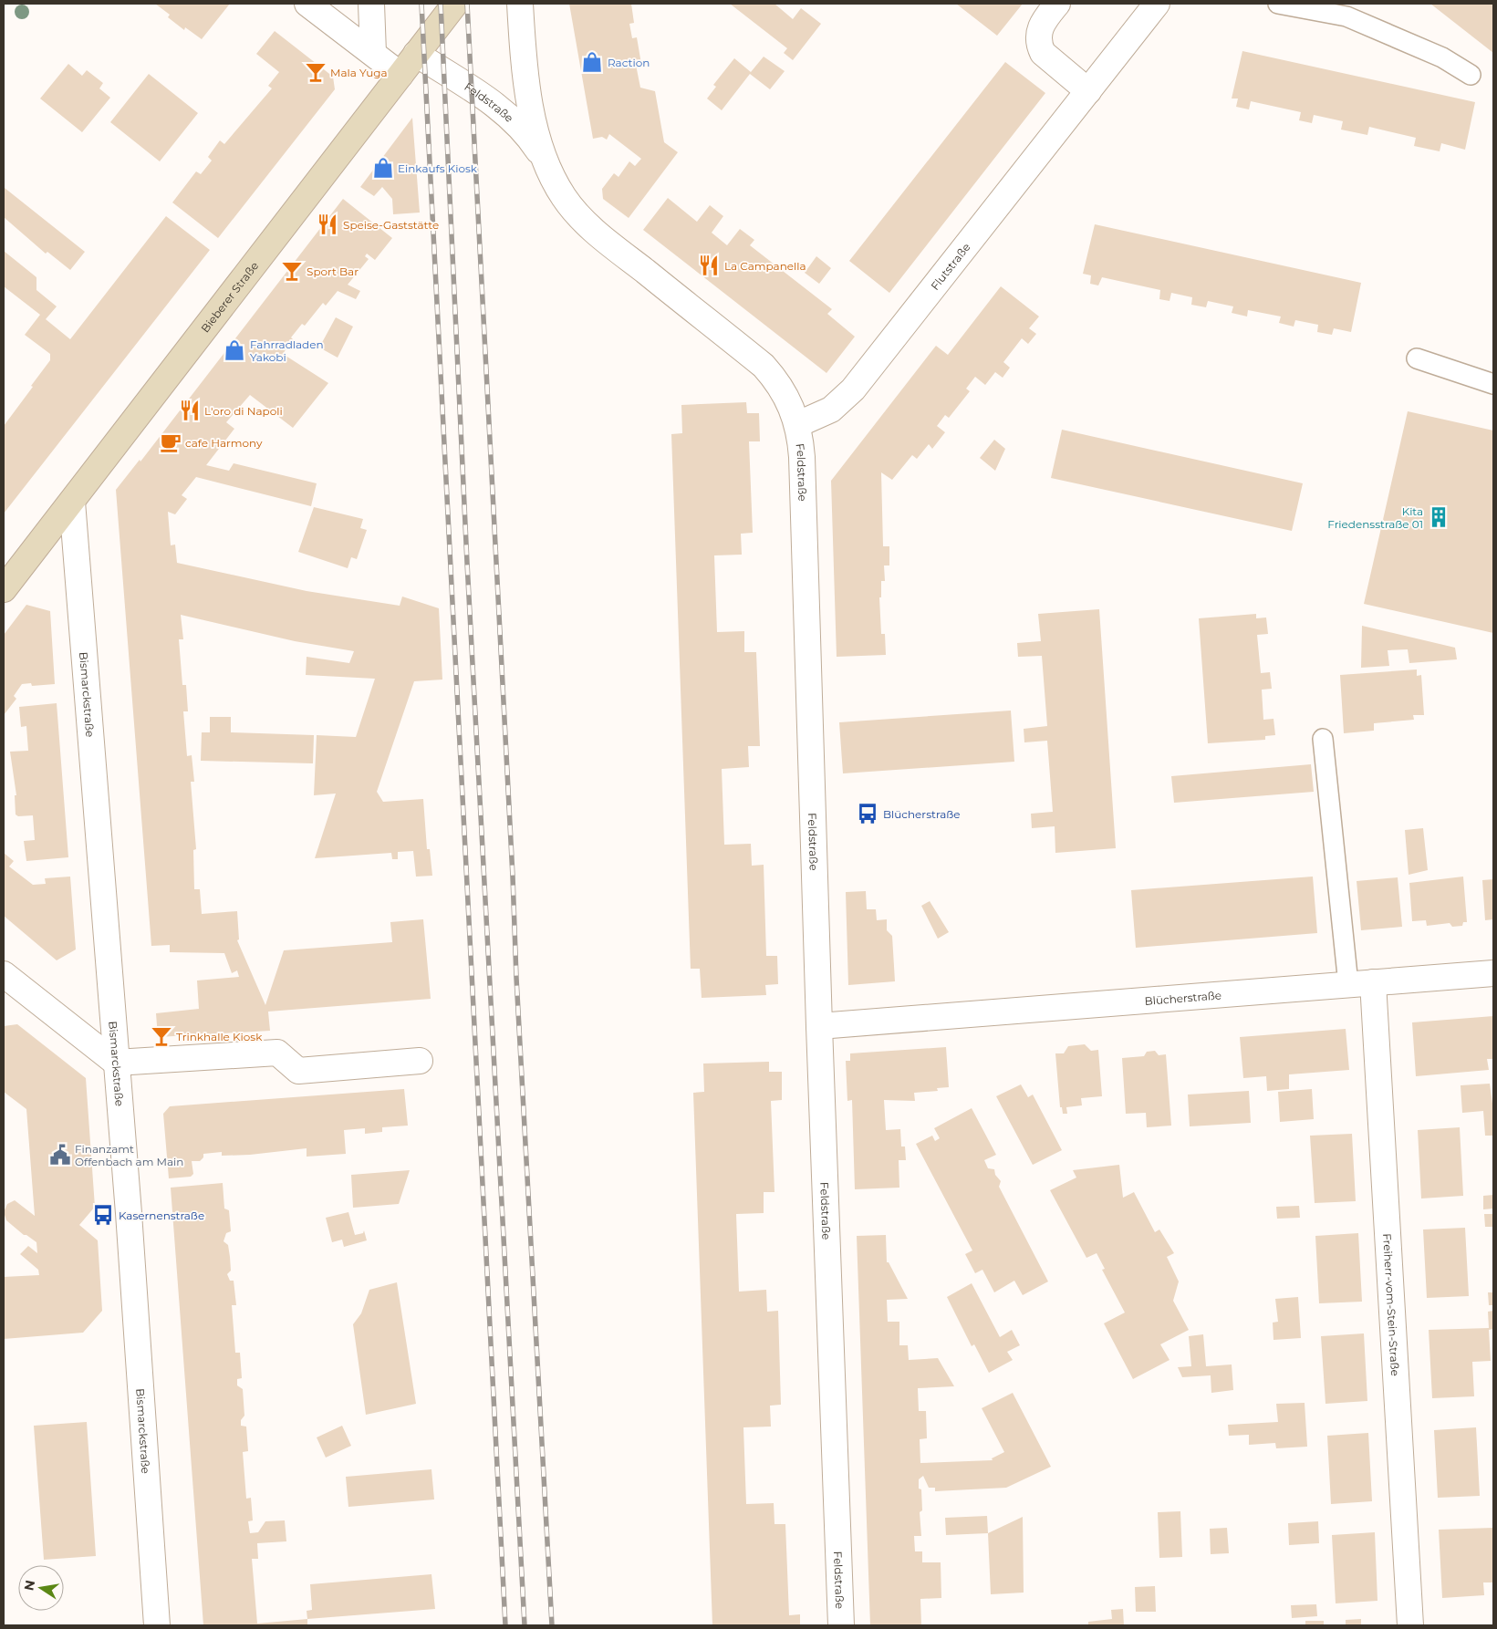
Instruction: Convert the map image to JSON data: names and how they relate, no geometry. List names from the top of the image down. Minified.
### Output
{"streets":{"street":["Feldstraße","Flutstraße","Bieberer Straße","Bismarckstraße","Blücherstraße","Freiherr-vom-Stein-Straße"]},"crossings":[["Feldstraße","Flutstraße"],["Feldstraße","Bieberer Straße"],["Feldstraße","Blücherstraße"],["Bieberer Straße","Bismarckstraße"],["Blücherstraße","Freiherr-vom-Stein-Straße"]],"places":{"shop":["Raction","Einkaufs Kiosk","Fahrradladen Yakobi"],"bar":["Mala Yuga","Sport Bar","Trinkhalle Kiosk"],"restaurant":["Speise-Gaststätte","La Campanella","L'oro di Napoli"],"cafe":["cafe Harmony"],"building":["Kita Friedensstraße 01"],"bus stop":["Blücherstraße","Kasernenstraße"],"public building":["Finanzamt Offenbach am Main"]},"north":"left"}
